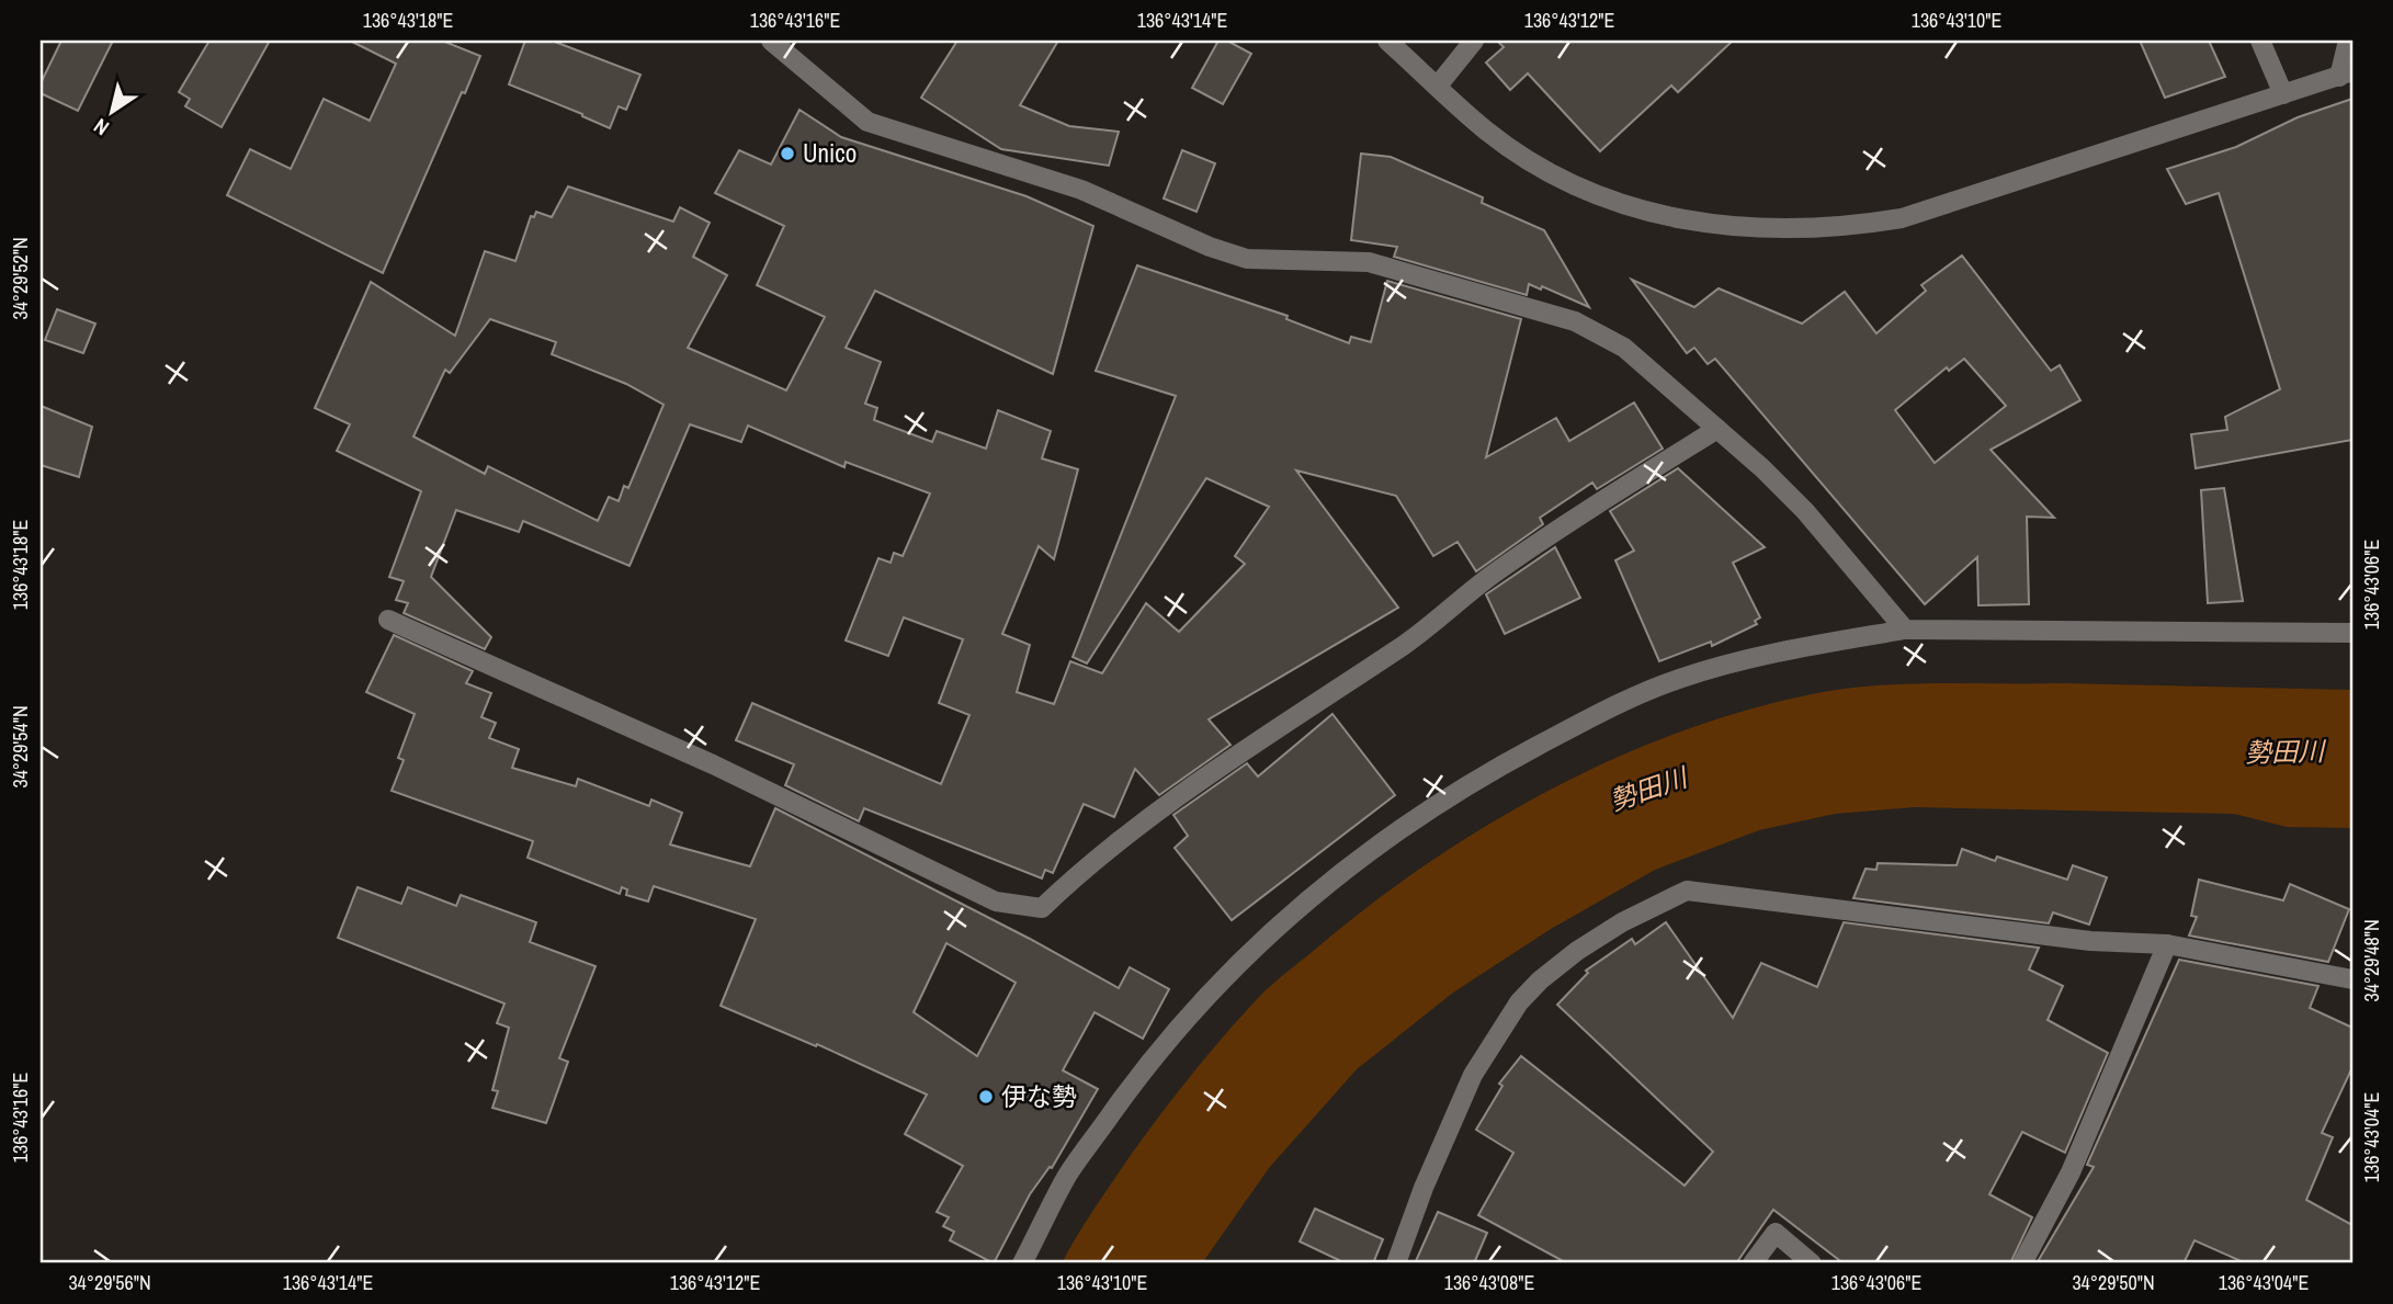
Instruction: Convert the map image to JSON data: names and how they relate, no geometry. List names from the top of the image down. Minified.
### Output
{"water":["勢田川"],"places":["Unico","伊な勢"],"north":"bottom left","coordinates":["136°43'18\"E","136°43'16\"E","136°43'14\"E","136°43'12\"E","136°43'10\"E","34°29'52\"N","136°43'06\"E","34°29'54\"N","34°29'48\"N","136°43'04\"E","34°29'56\"N","136°43'08\"E","34°29'50\"N"]}
